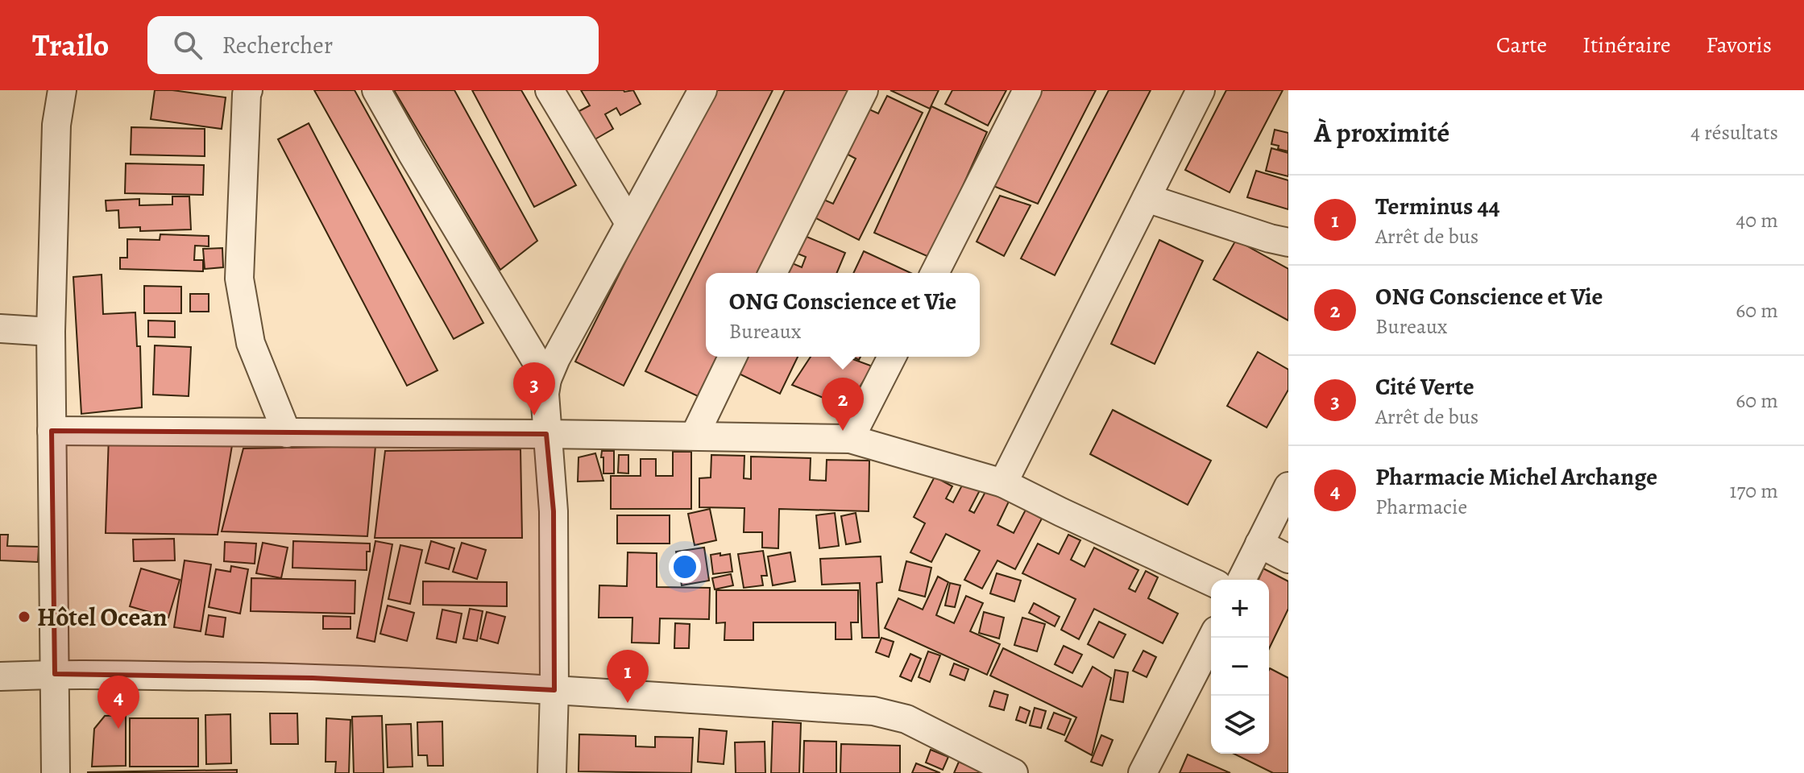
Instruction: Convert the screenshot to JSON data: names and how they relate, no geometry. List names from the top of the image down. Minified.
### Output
{"places":["Hôtel Ocean"],"page":{"header":"Trailo","search":"Rechercher","nav":["Carte","Itinéraire","Favoris"],"heading":["À proximité","4 résultats"],"list":[{"mark":"1","name":"Terminus 44","note":"Arrêt de bus","value":"40 m"},{"mark":"2","name":"ONG Conscience et Vie","note":"Bureaux","value":"60 m"},{"mark":"3","name":"Cité Verte","note":"Arrêt de bus","value":"60 m"},{"mark":"4","name":"Pharmacie Michel Archange","note":"Pharmacie","value":"170 m"}],"popup":["ONG Conscience et Vie","Bureaux"],"pins":["3","2","1","4"],"map_buttons":["+","−"]}}
